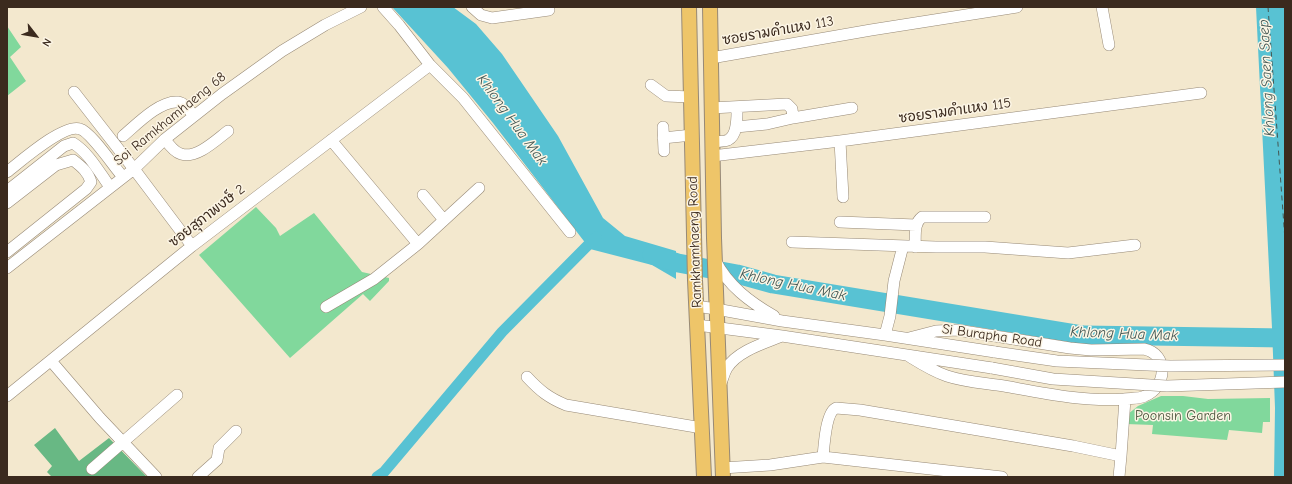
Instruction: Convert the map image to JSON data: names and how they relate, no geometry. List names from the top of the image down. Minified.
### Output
{"streets":{"main road":["Ramkhamhaeng Road"],"street":["ซอยรามคำแหง 113","ซอยรามคำแหง 115","Soi Ramkhamhaeng 68","ซอยสุภาพงษ์ 2","Si Burapha Road"]},"crossings":[["ซอยรามคำแหง 113","Ramkhamhaeng Road"],["ซอยรามคำแหง 115","Ramkhamhaeng Road"],["Ramkhamhaeng Road","Si Burapha Road"]],"water":["Khlong Saen Saep","Khlong Hua Mak"],"parks":["Poonsin Garden"],"north":"bottom right"}
